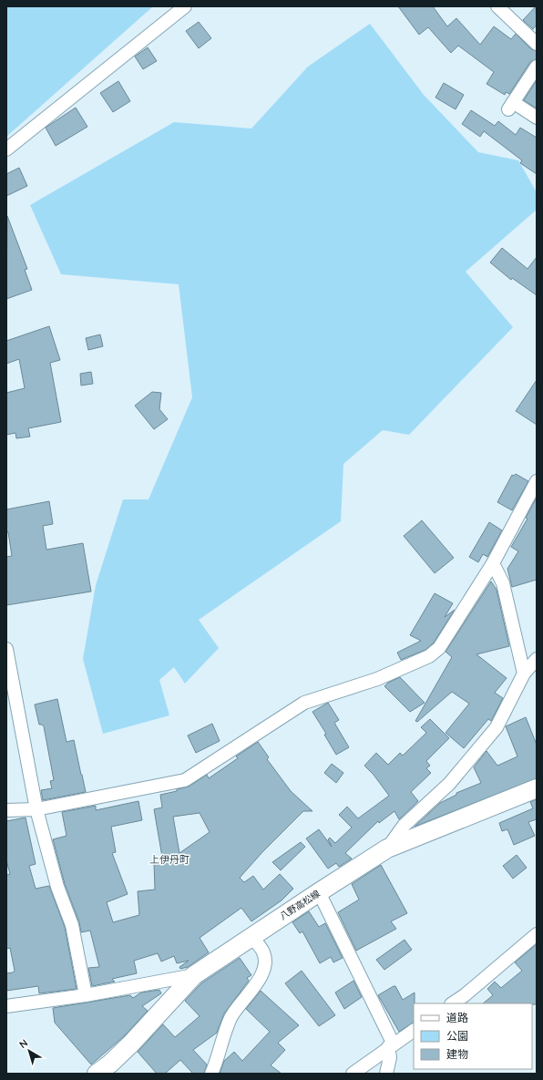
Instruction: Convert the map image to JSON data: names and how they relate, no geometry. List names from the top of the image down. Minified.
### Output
{"streets":{"main road":["八野高松線"]},"districts":["上伊丹町"],"legend":["道路","公園","建物"],"north":"top left"}
